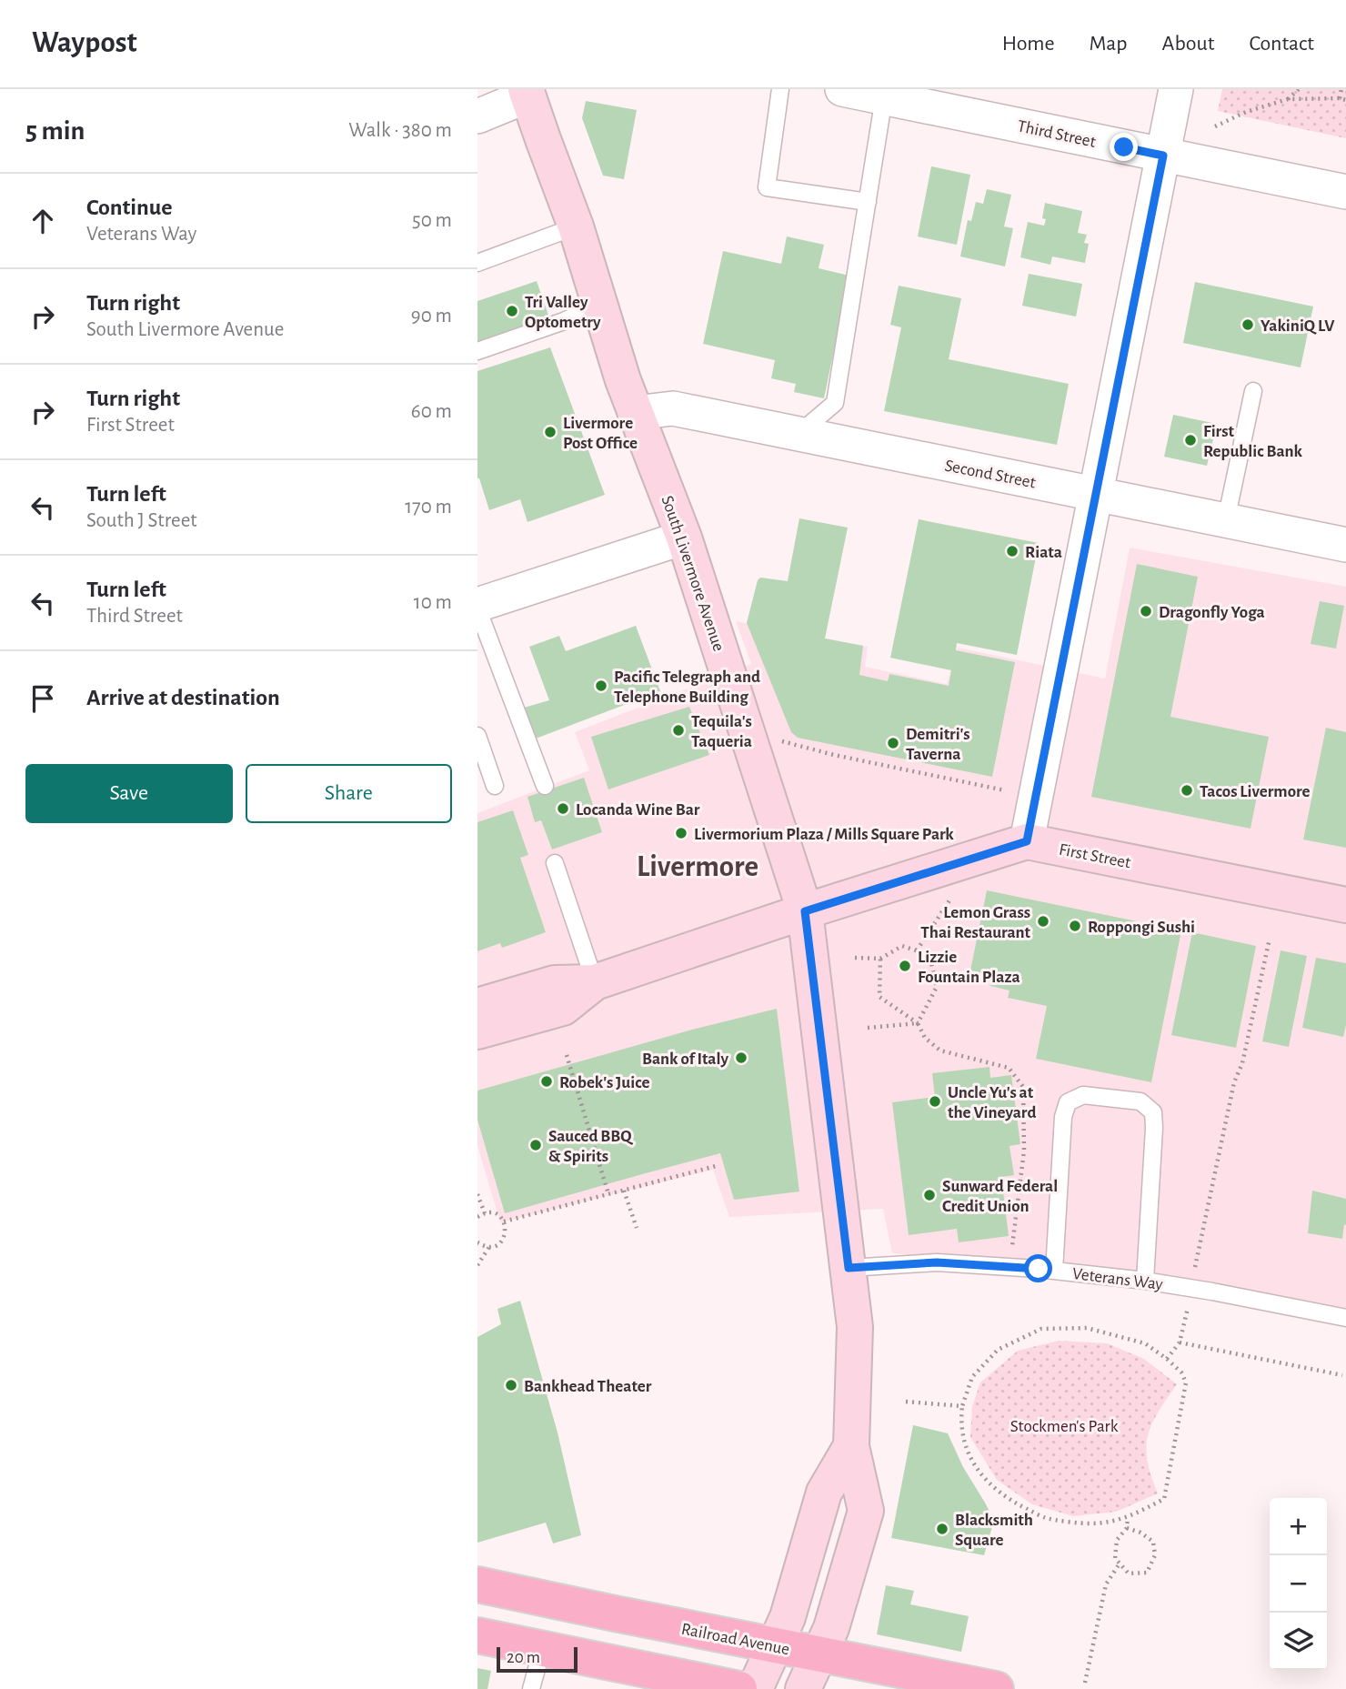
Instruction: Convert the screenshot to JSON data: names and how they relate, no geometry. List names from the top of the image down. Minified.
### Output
{"streets":{"main road":["South Livermore Avenue","First Street","Railroad Avenue"],"street":["Third Street","Second Street"],"lane":["Veterans Way"]},"crossings":[["Second Street","South Livermore Avenue"],["South Livermore Avenue","First Street"],["South Livermore Avenue","Veterans Way"],["South Livermore Avenue","Railroad Avenue"]],"districts":["Livermore"],"parks":["Stockmen's Park"],"places":["Tri Valley Optometry","YakiniQ LV","Livermore Post Office","First Republic Bank","Riata","Dragonfly Yoga","Pacific Telegraph and Telephone Building","Tequila's Taqueria","Demitri's Taverna","Tacos Livermore","Locanda Wine Bar","Livermorium Plaza / Mills Square Park","Lemon Grass Thai Restaurant","Roppongi Sushi","Lizzie Fountain Plaza","Bank of Italy","Robek's Juice","Uncle Yu's at the Vineyard","Sauced BBQ & Spirits","Sunward Federal Credit Union","Bankhead Theater","Blacksmith Square"],"scale_bar":"20 m","page":{"header":"Waypost","nav":["Home","Map","About","Contact"],"heading":["5 min","Walk · 380 m"],"list":[["Continue","Veterans Way","50 m"],["Turn right","South Livermore Avenue","90 m"],["Turn right","First Street","60 m"],["Turn left","South J Street","170 m"],["Turn left","Third Street","10 m"],"Arrive at destination"],"buttons":["Save","Share"],"map_buttons":["+","−"],"scale":"20 m"}}
